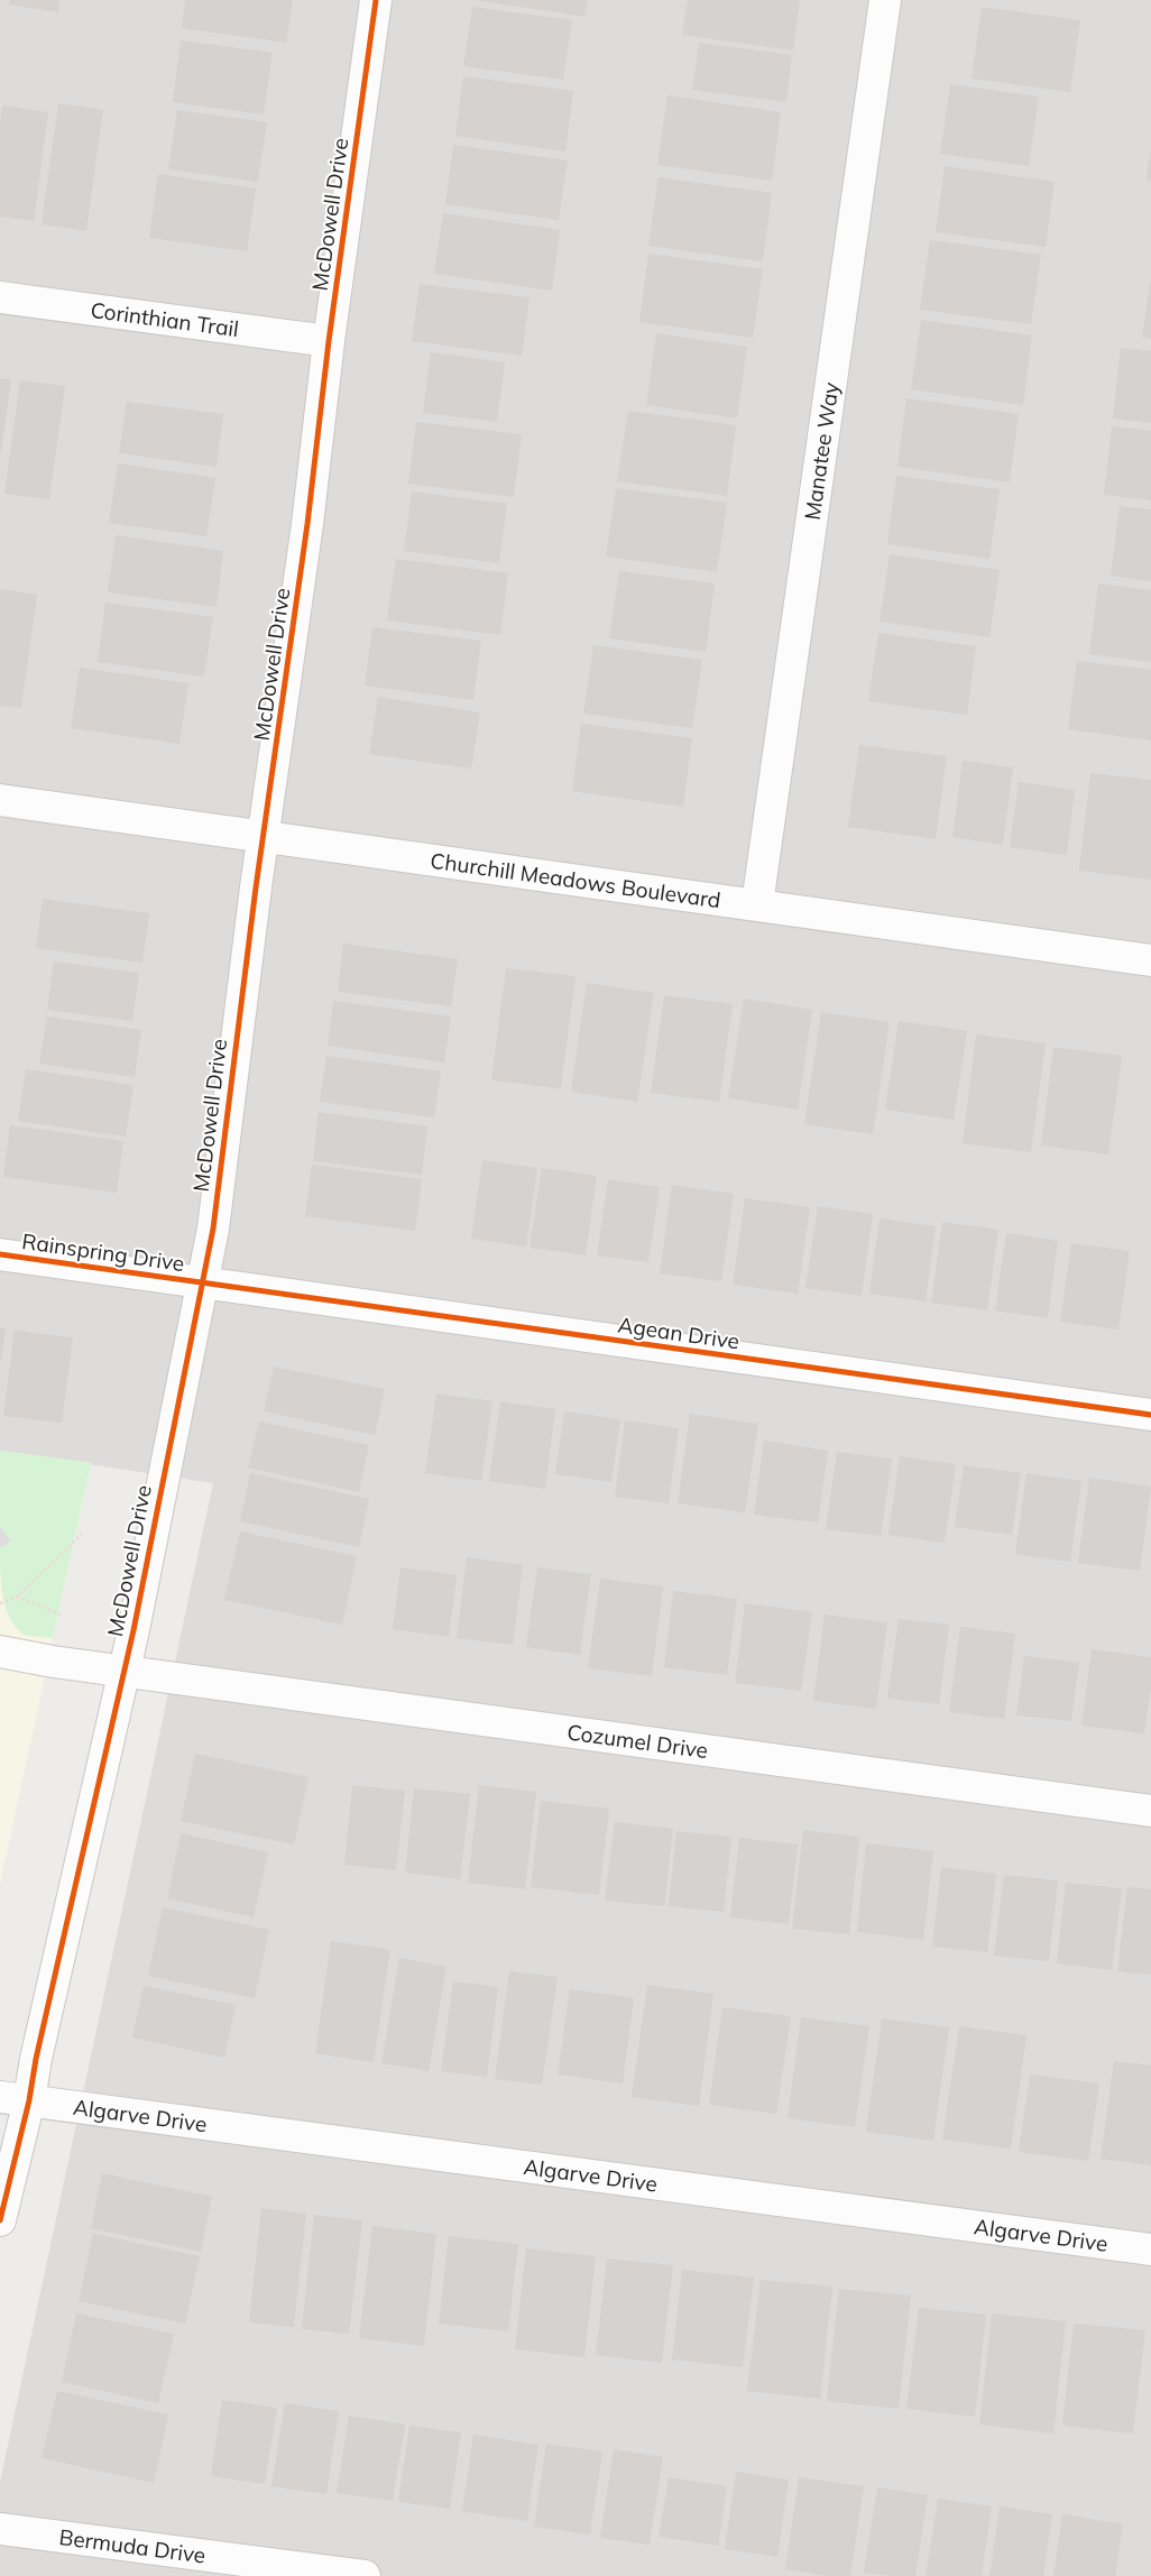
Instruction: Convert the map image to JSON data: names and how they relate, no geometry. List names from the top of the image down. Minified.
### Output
{"streets":{"street":["McDowell Drive","Corinthian Trail","Manatee Way","Churchill Meadows Boulevard","Rainspring Drive","Agean Drive","Cozumel Drive","Algarve Drive","Bermuda Drive"]},"crossings":[["McDowell Drive","Corinthian Trail"],["McDowell Drive","Churchill Meadows Boulevard"],["McDowell Drive","Rainspring Drive"],["McDowell Drive","Agean Drive"],["McDowell Drive","Cozumel Drive"],["McDowell Drive","Algarve Drive"],["Manatee Way","Churchill Meadows Boulevard"],["Rainspring Drive","Agean Drive"]]}
